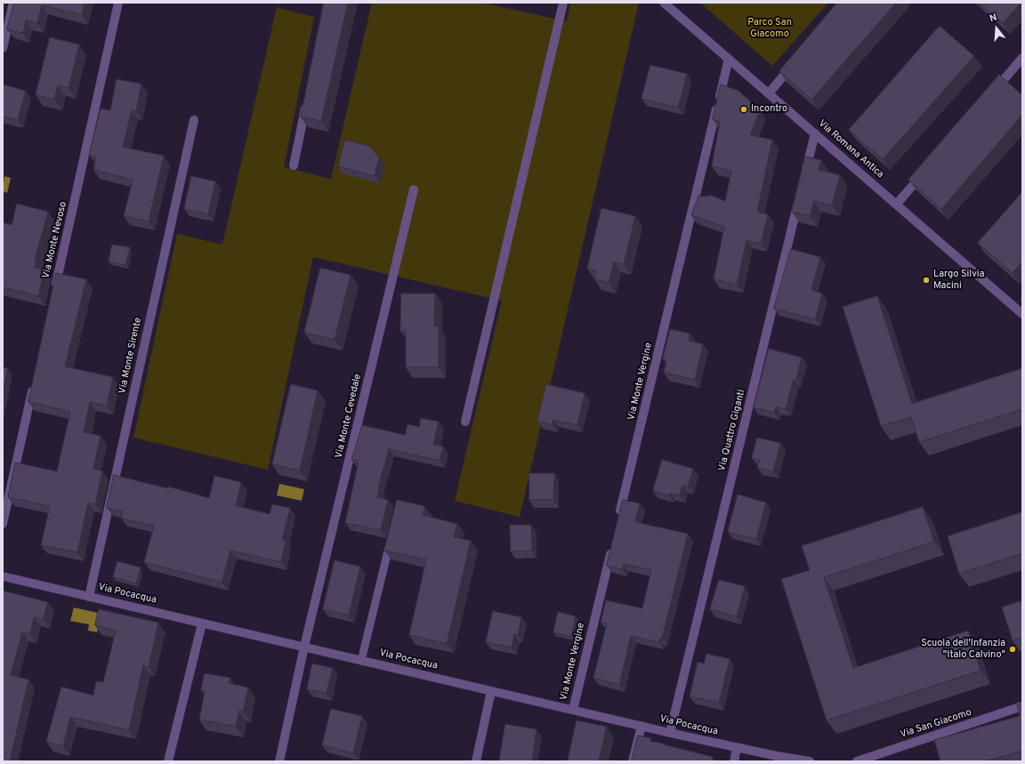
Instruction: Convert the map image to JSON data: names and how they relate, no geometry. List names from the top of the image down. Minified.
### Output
{"streets":{"street":["Via Romana Antica","Via Monte Nevoso","Via Monte Sirente","Via Monte Vergine","Via Monte Cevedale","Via Quattro Giganti","Via Pocacqua","Via San Giacomo"]},"crossings":[["Via Romana Antica","Via Monte Vergine"],["Via Monte Sirente","Via Pocacqua"],["Via Monte Vergine","Via Pocacqua"],["Via Monte Cevedale","Via Pocacqua"],["Via Quattro Giganti","Via Pocacqua"]],"parks":["Parco San Giacomo"],"places":["Incontro","Largo Silvia Macini","Scuola dell'Infanzia \"Italo Calvino\""],"north":"top"}
